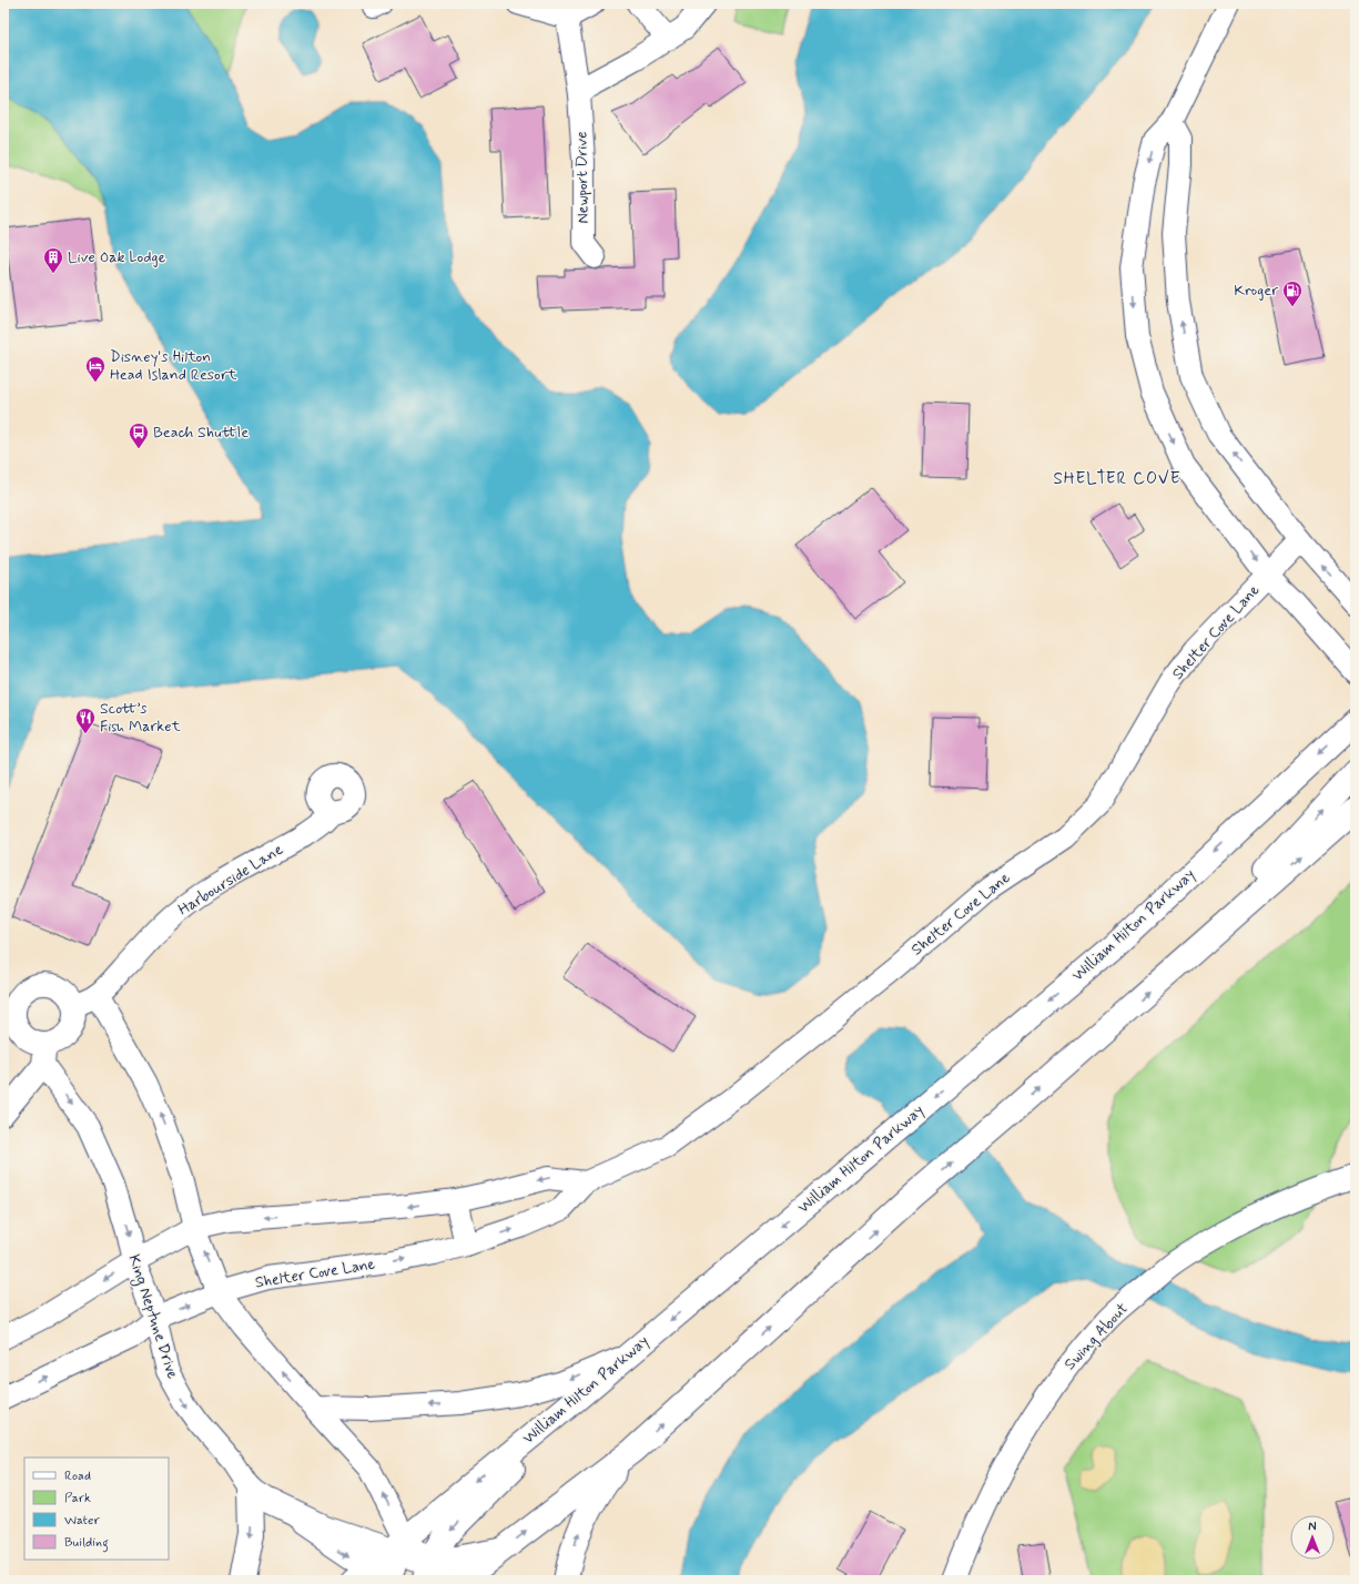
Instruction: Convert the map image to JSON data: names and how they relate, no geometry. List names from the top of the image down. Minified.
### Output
{"streets":{"highway":["William Hilton Parkway"],"street":["Newport Drive","Shelter Cove Lane","Harbourside Lane","King Neptune Drive","Swing About"]},"crossings":[["Shelter Cove Lane","King Neptune Drive"],["Harbourside Lane","King Neptune Drive"],["William Hilton Parkway","King Neptune Drive"]],"districts":["SHELTER COVE"],"places":{"building":["Live Oak Lodge"],"fuel station":["Kroger"],"hotel":["Disney's Hilton Head Island Resort"],"bus stop":["Beach Shuttle"],"restaurant":["Scott’s Fish Market"]},"legend":["Road","Park","Water","Building"],"north":"top"}
